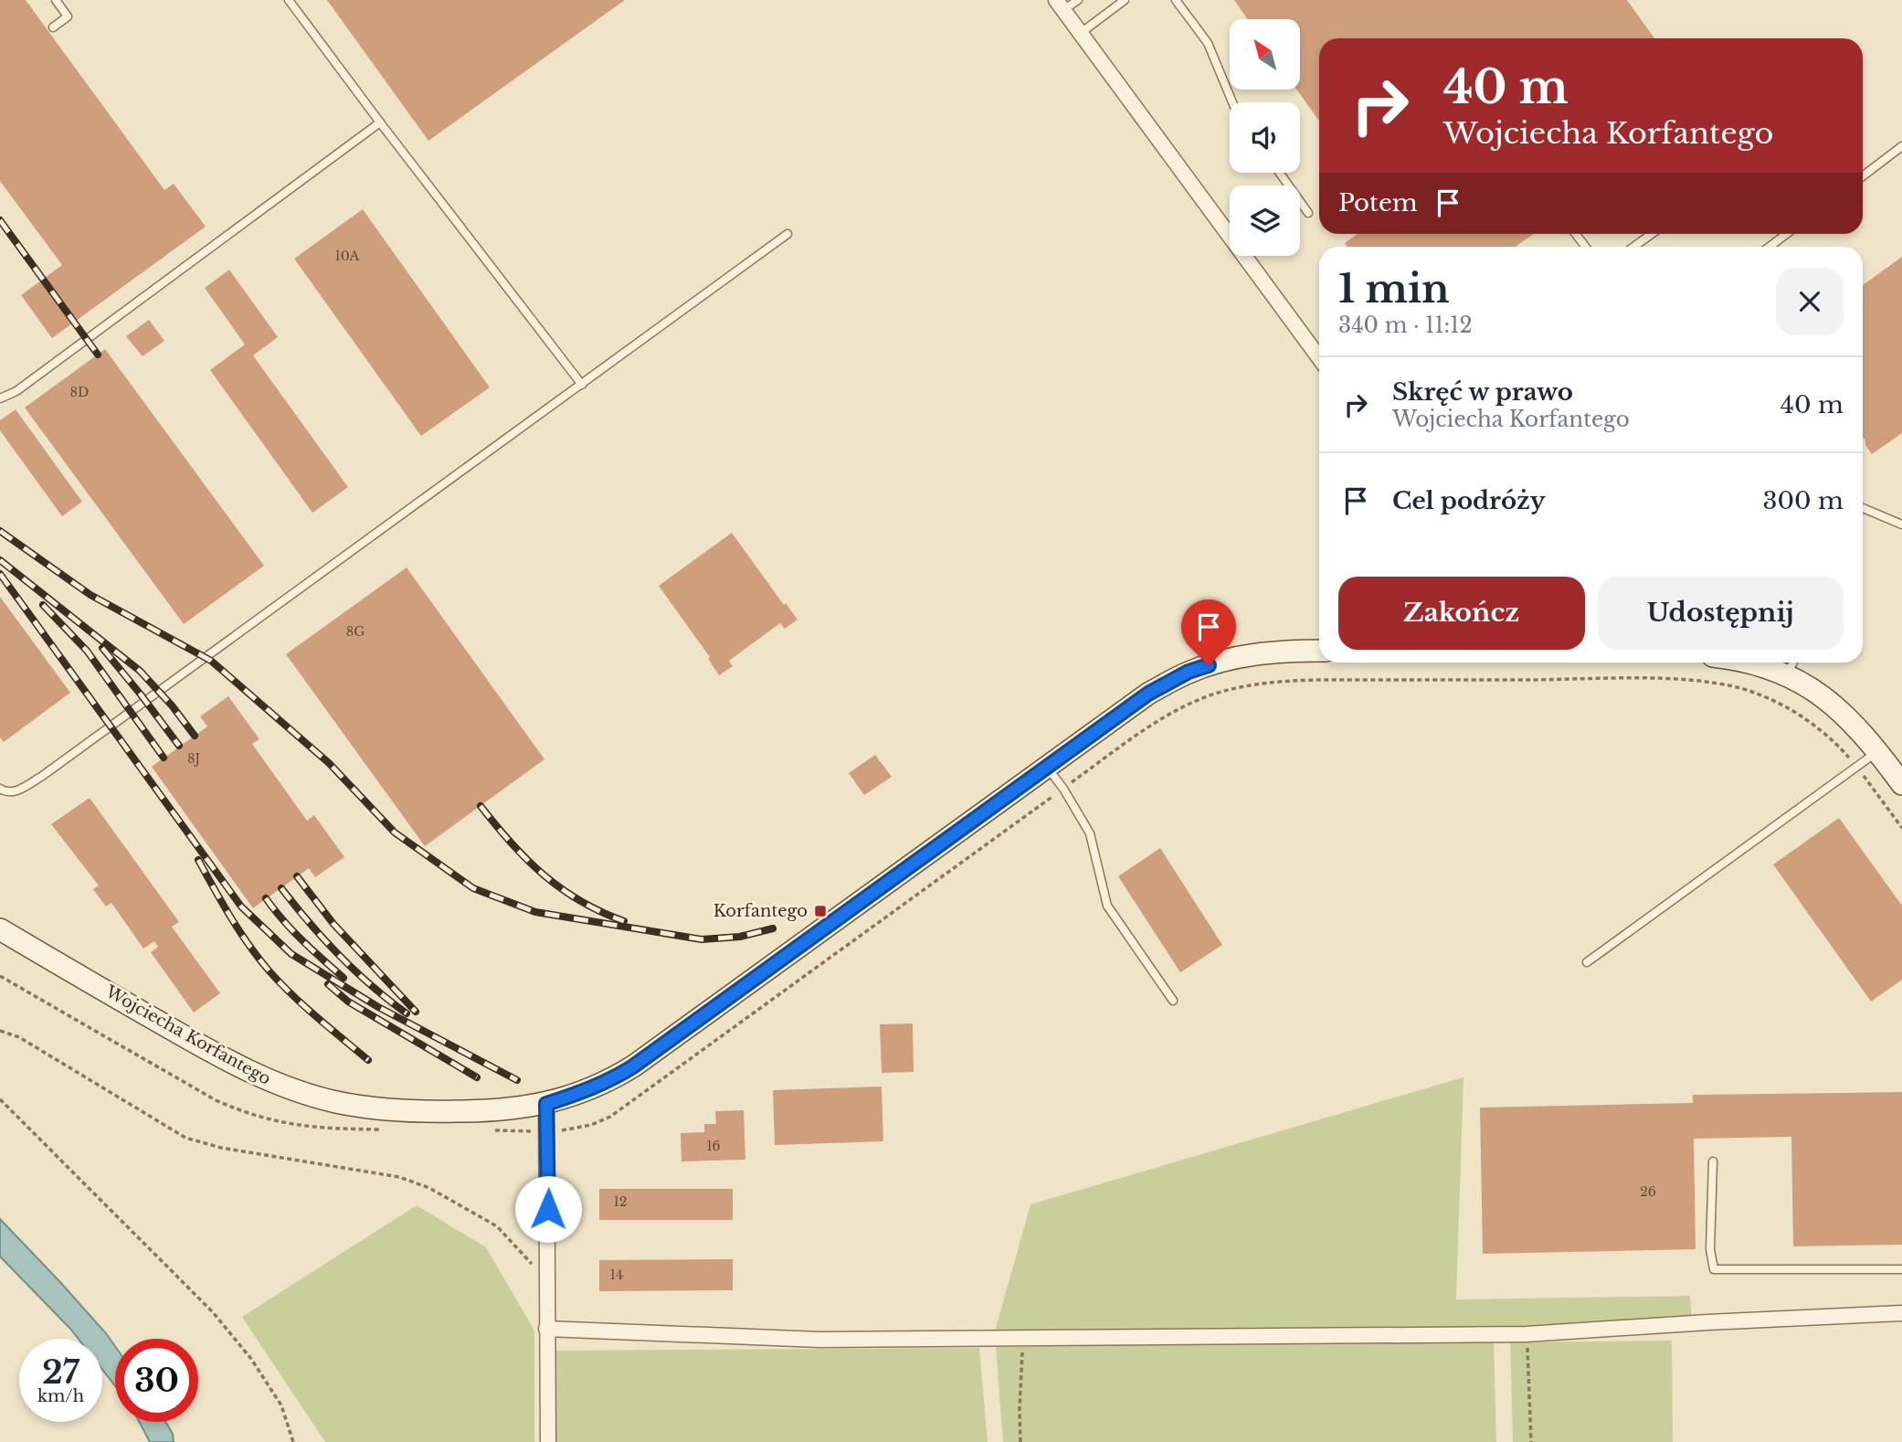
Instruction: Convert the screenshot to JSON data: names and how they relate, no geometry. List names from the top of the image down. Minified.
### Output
{"streets":{"street":["Wojciecha Korfantego"]},"places":{"transit":["Korfantego"]},"house_numbers":["10A","8D","8G","8J","16","26","12","14"],"north":"top left","page":{"turn":["40 m","Wojciecha Korfantego"],"then":"Potem","heading":["1 min","340 m · 11:12"],"list":[{"name":"Skręć w prawo","note":"Wojciecha Korfantego","value":"40 m"},{"name":"Cel podróży","value":"300 m"}],"buttons":["Zakończ","Udostępnij"],"speed":"27 km/h","limit":"30"}}
